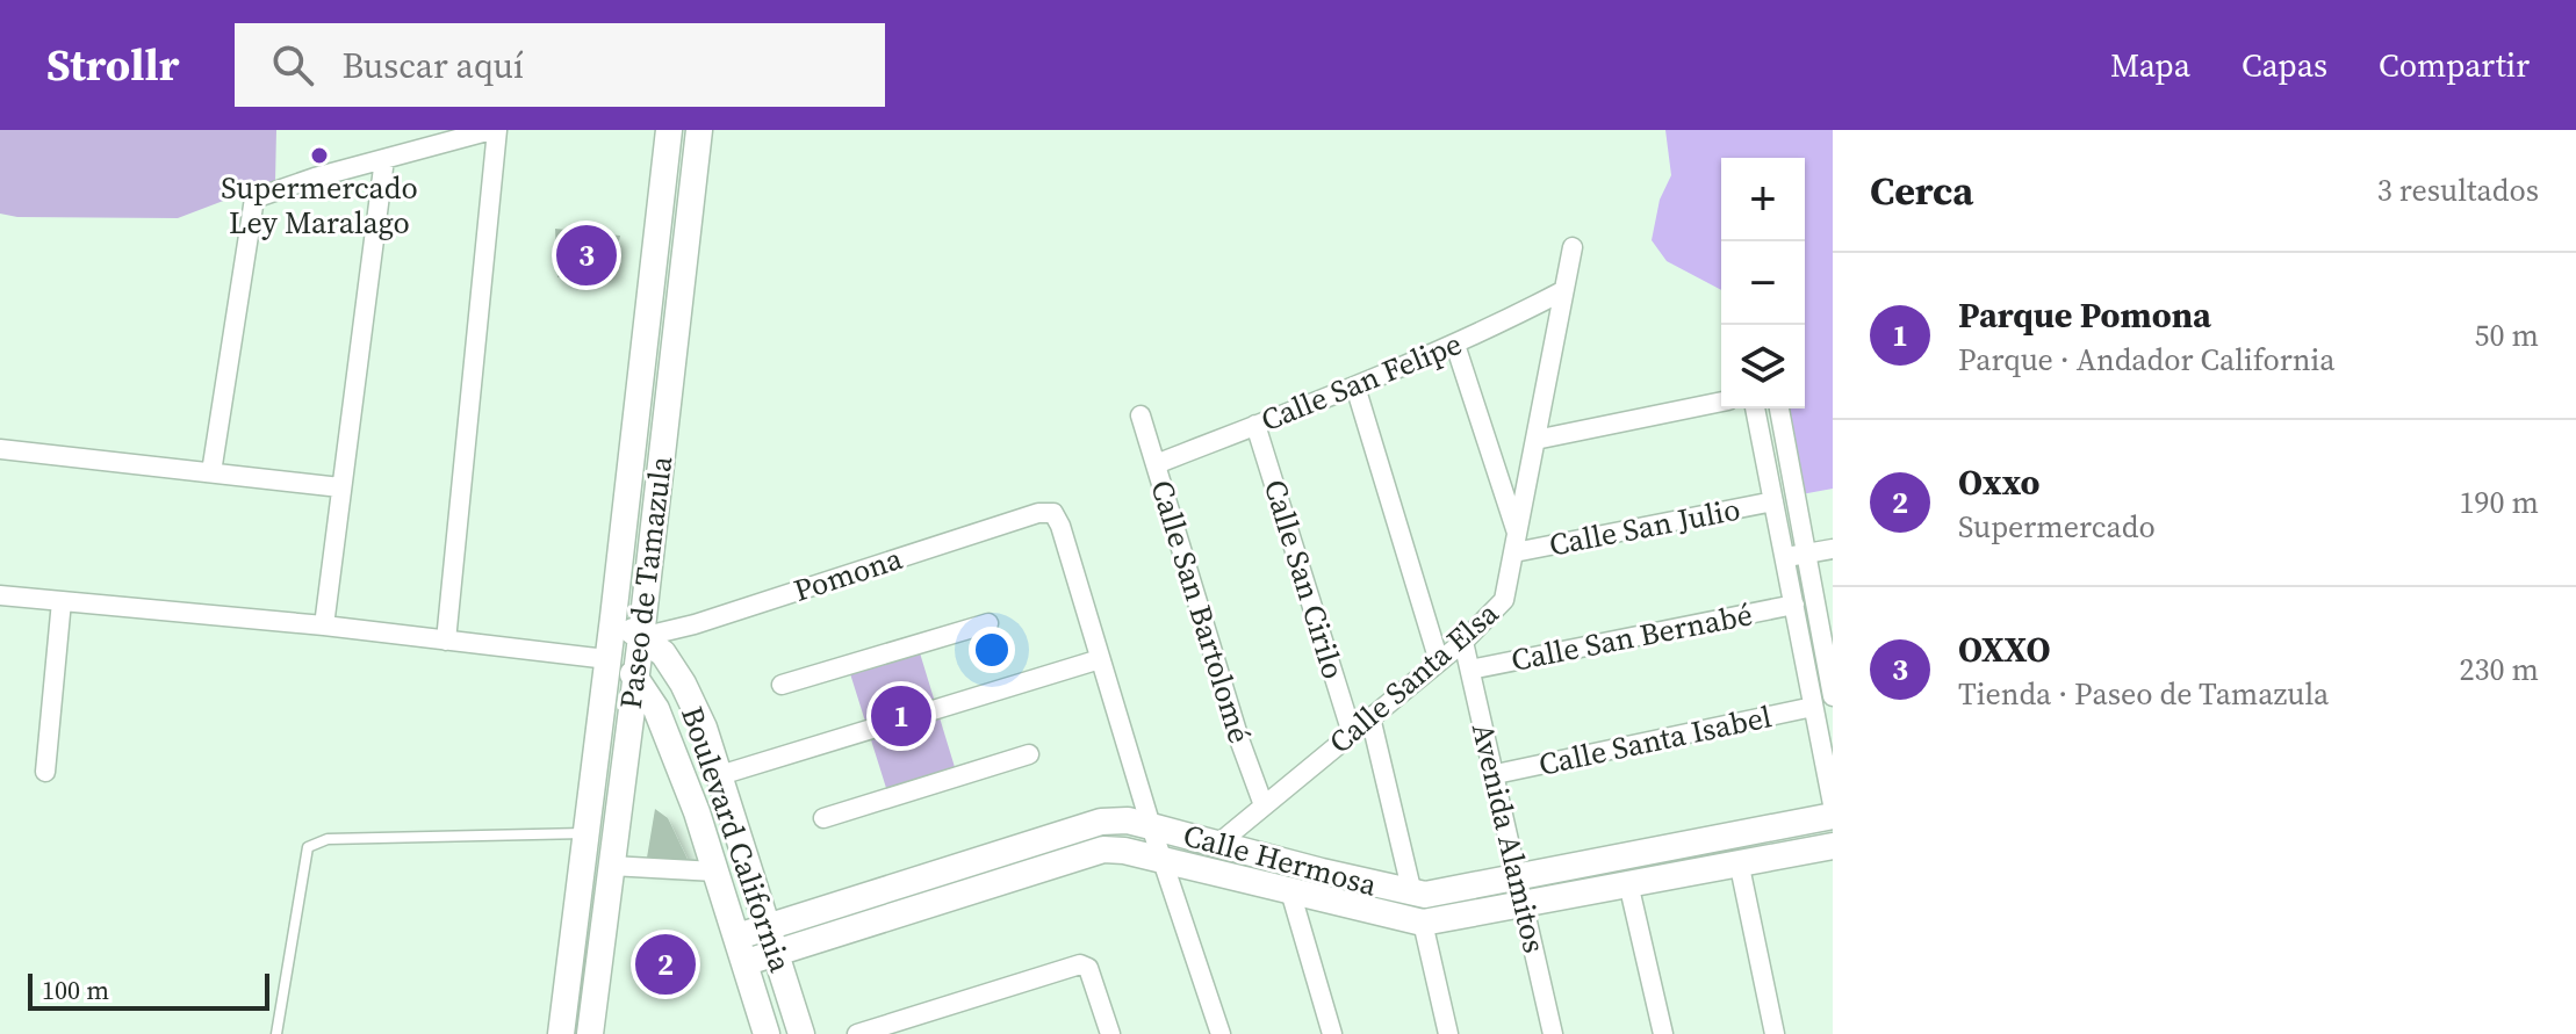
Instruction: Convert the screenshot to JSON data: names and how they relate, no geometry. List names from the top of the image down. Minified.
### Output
{"streets":{"street":["Calle San Felipe","Calle San Julio","Pomona","Calle San Cirilo","Paseo de Tamazula","Calle San Bartolomé","Calle San Bernabé","Calle Santa Elsa","Calle Santa Isabel","Avenida Alamitos","Boulevard California","Calle Hermosa"]},"crossings":[["Calle San Felipe","Calle San Cirilo"],["Calle San Felipe","Calle San Bartolomé"],["Calle San Felipe","Calle Santa Elsa"],["Calle San Julio","Calle Santa Elsa"],["Pomona","Paseo de Tamazula"],["Pomona","Boulevard California"],["Calle San Cirilo","Calle Santa Elsa"],["Paseo de Tamazula","Boulevard California"],["Calle San Bartolomé","Calle Santa Elsa"],["Calle San Bernabé","Avenida Alamitos"],["Calle Santa Elsa","Avenida Alamitos"],["Calle Santa Elsa","Calle Hermosa"],["Calle Santa Isabel","Avenida Alamitos"],["Avenida Alamitos","Calle Hermosa"],["Boulevard California","Calle Hermosa"]],"places":["Supermercado Ley Maralago"],"scale_bar":"100 m","page":{"header":"Strollr","search":"Buscar aquí","nav":["Mapa","Capas","Compartir"],"heading":["Cerca","3 resultados"],"map_buttons":["+","−"],"pins":["3","1","2"],"list":[{"mark":"1","name":"Parque Pomona","note":"Parque · Andador California","value":"50 m"},{"mark":"2","name":"Oxxo","note":"Supermercado","value":"190 m"},{"mark":"3","name":"OXXO","note":"Tienda · Paseo de Tamazula","value":"230 m"}],"scale":"100 m"}}
